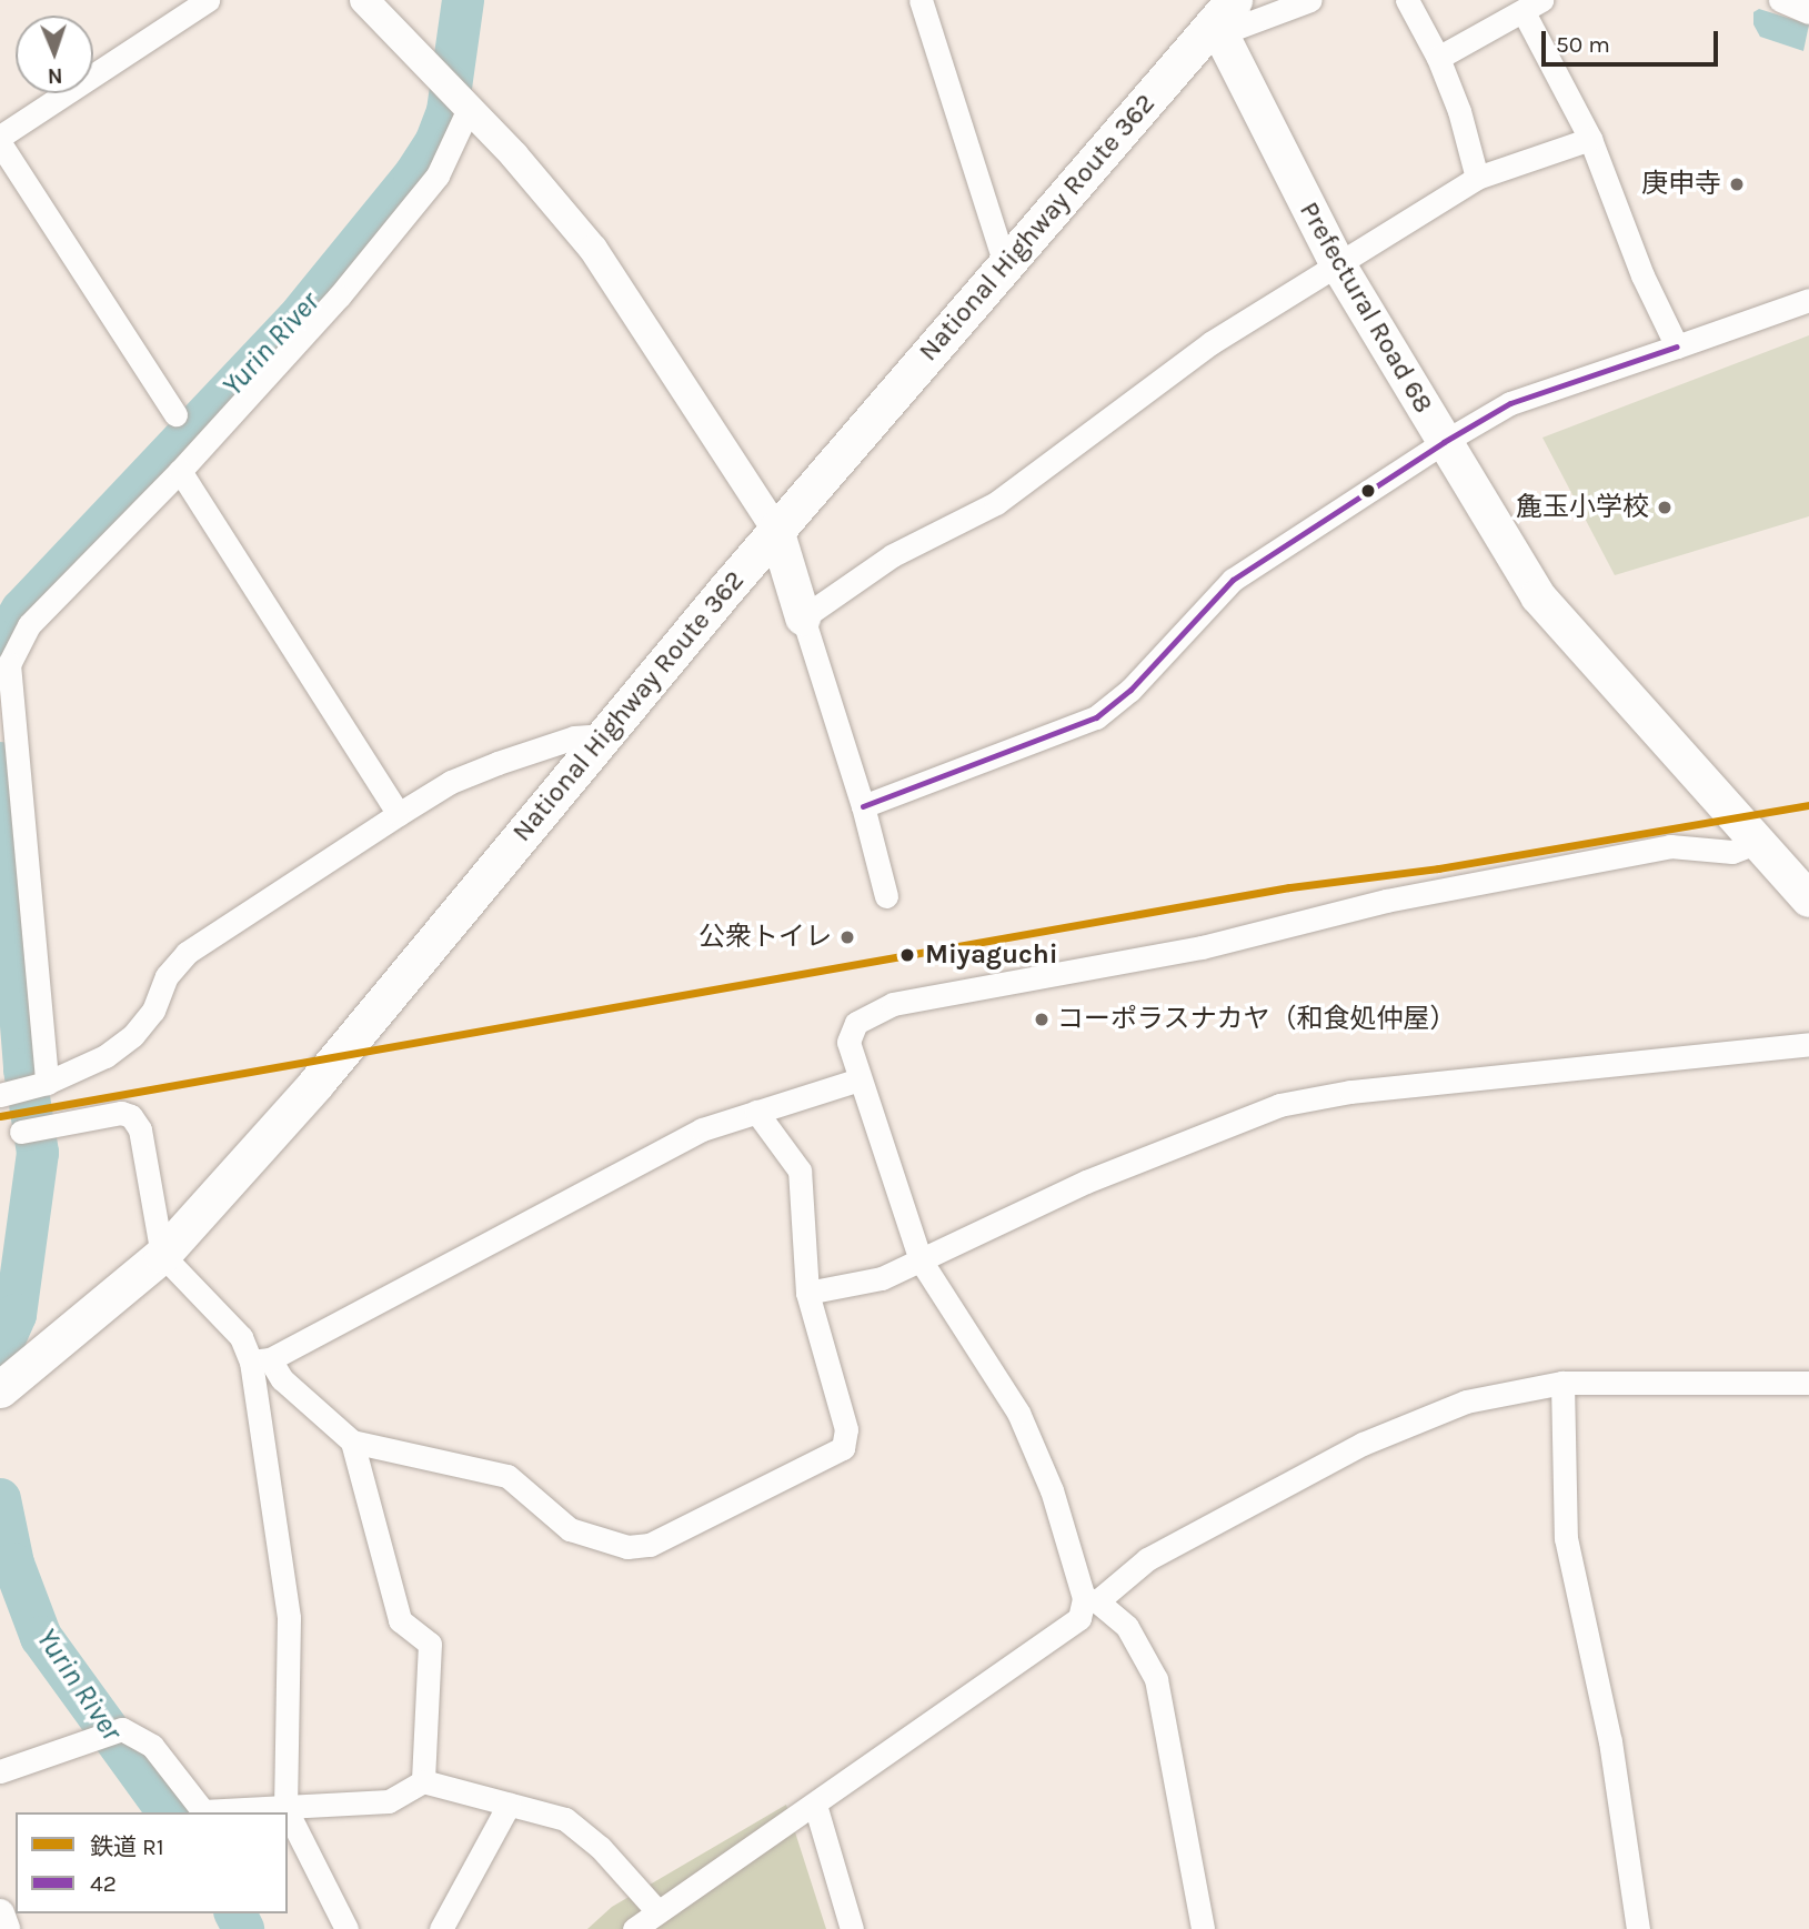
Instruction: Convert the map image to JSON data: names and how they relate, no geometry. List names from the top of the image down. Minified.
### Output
{"streets":{"highway":["National Highway Route 362"],"main road":["Prefectural Road 68"]},"crossings":[["National Highway Route 362","Prefectural Road 68"]],"water":["Yurin River"],"places":["庚申寺","麁玉小学校","公衆トイレ","Miyaguchi","コーポラスナカヤ（和食処仲屋）"],"lines":["transit line 42","rail line R1"],"legend":["鉄道 R1","42"],"scale_bar":"50 m","north":"bottom"}
